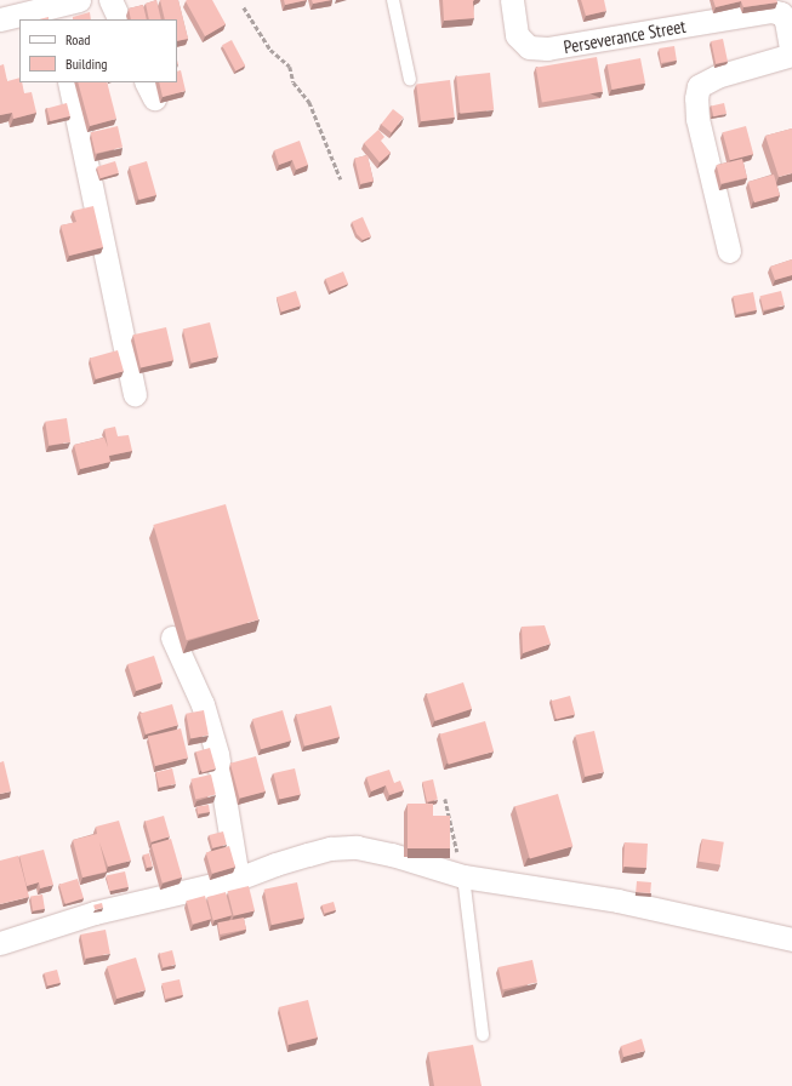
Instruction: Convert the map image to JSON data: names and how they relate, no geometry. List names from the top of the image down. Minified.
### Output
{"streets":{"street":["Perseverance Street"]},"legend":["Road","Building"]}
